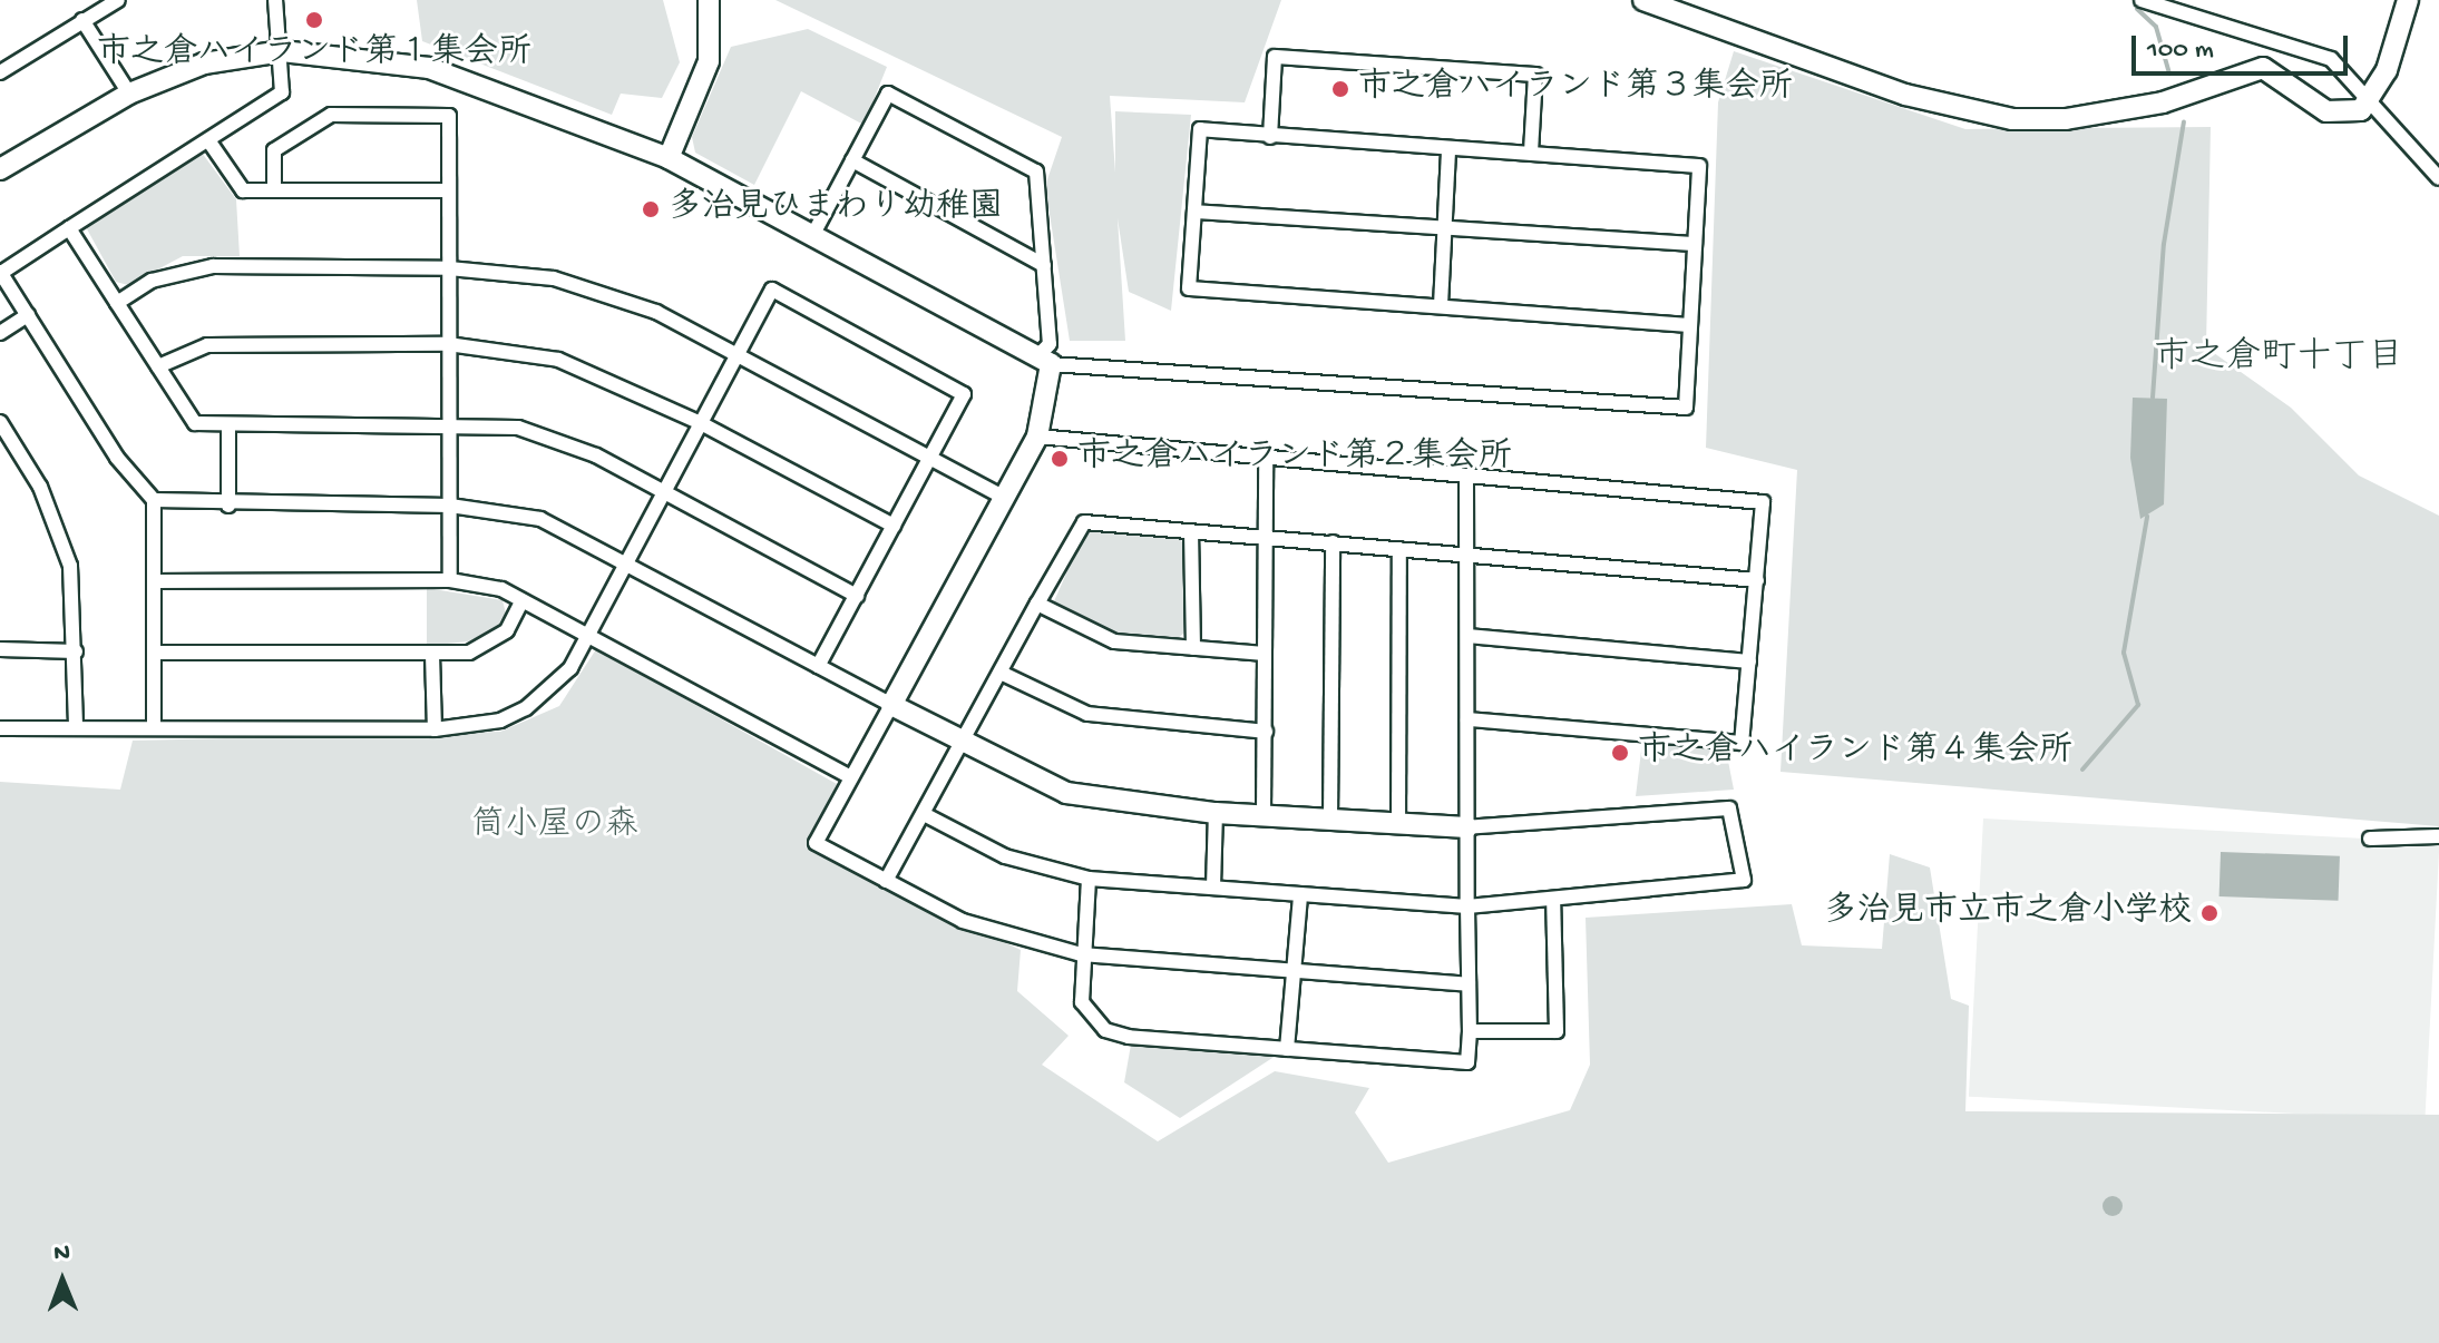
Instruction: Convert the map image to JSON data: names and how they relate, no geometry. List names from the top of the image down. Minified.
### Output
{"districts":["市之倉町十丁目"],"parks":["筒小屋の森"],"places":["市之倉ハイランド第１集会所","市之倉ハイランド第３集会所","多治見ひまわり幼稚園","市之倉ハイランド第２集会所","市之倉ハイランド第４集会所","多治見市立市之倉小学校"],"scale_bar":"100 m","north":"top"}
